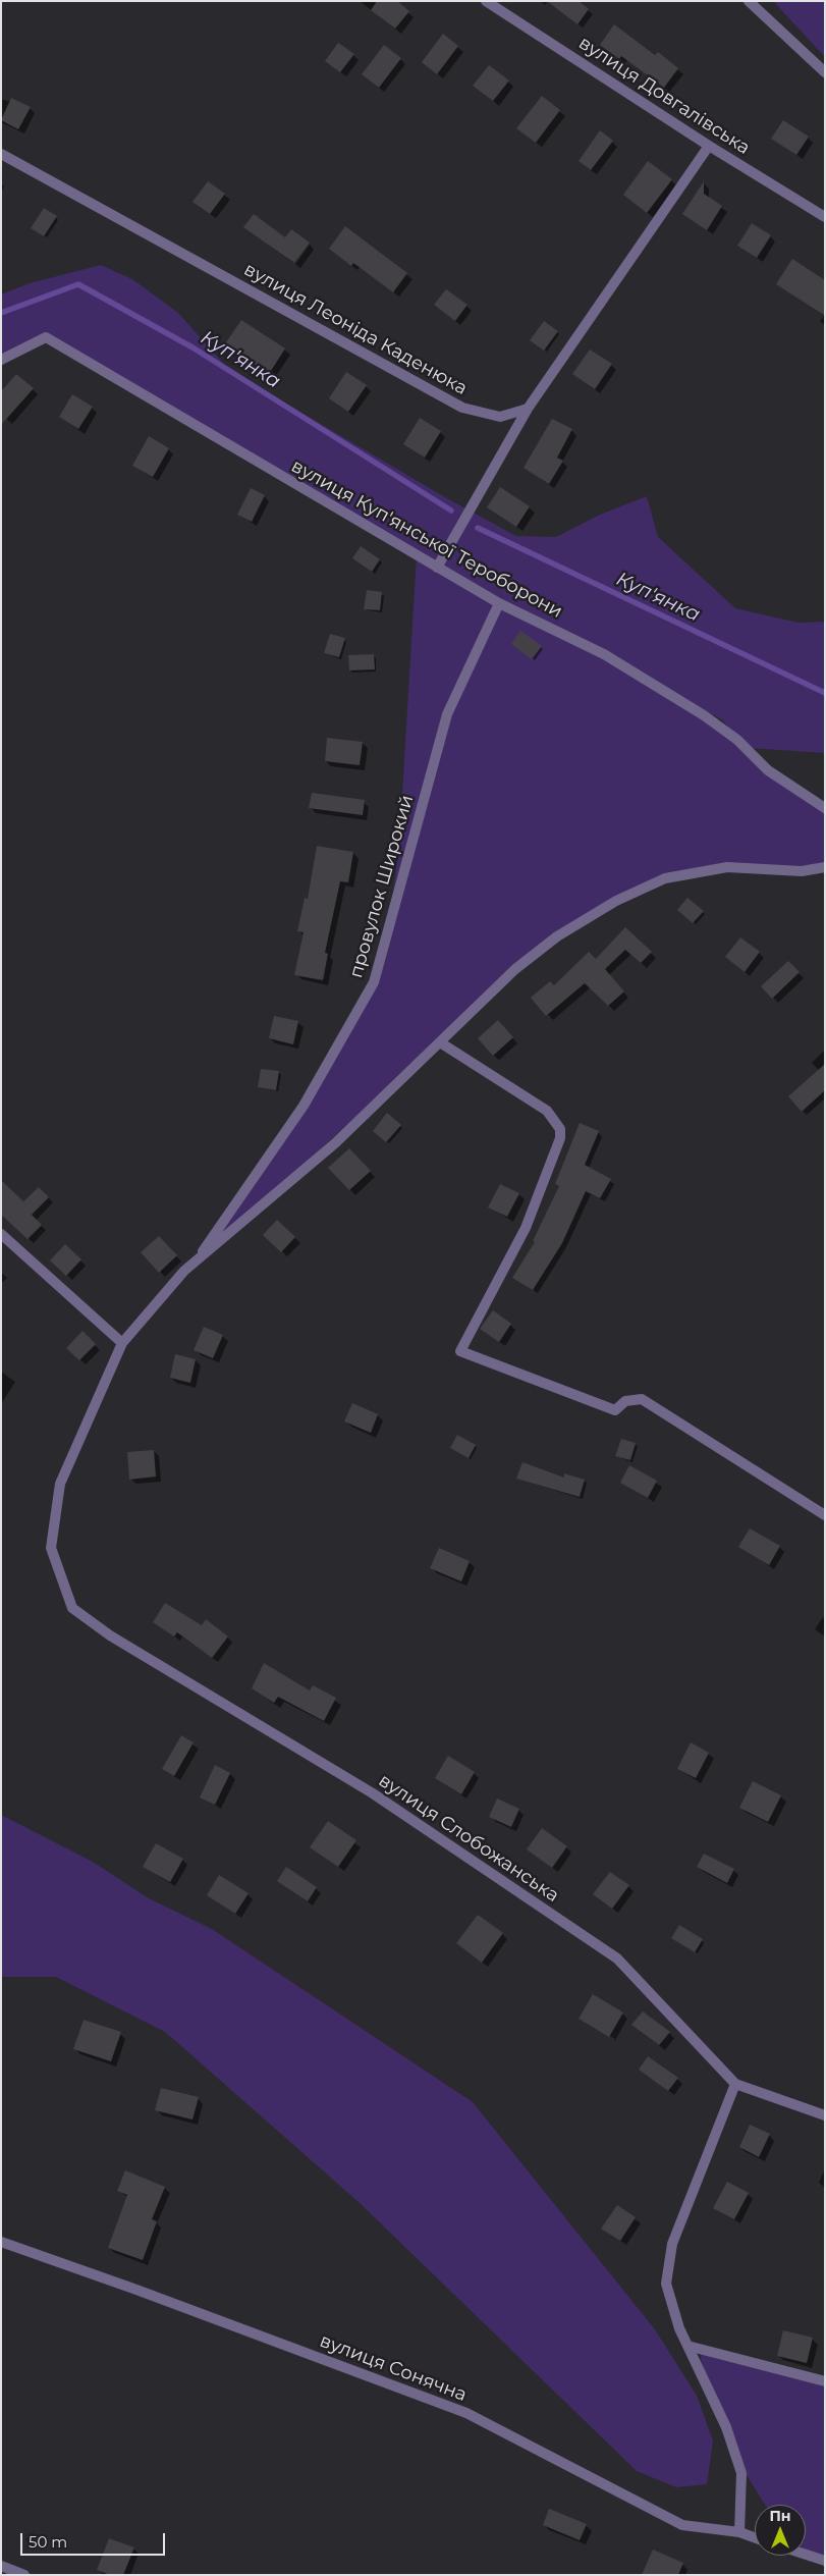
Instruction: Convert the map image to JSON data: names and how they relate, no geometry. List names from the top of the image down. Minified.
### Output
{"streets":{"street":["вулиця Довгалівська","вулиця Леоніда Каденюка","вулиця Куп'янської Тероборони","провулок Широкий","вулиця Слобожанська","вулиця Сонячна"]},"crossings":[["вулиця Куп'янської Тероборони","провулок Широкий"]],"water":["Куп'янка"],"scale_bar":"50 m","north":"top"}
